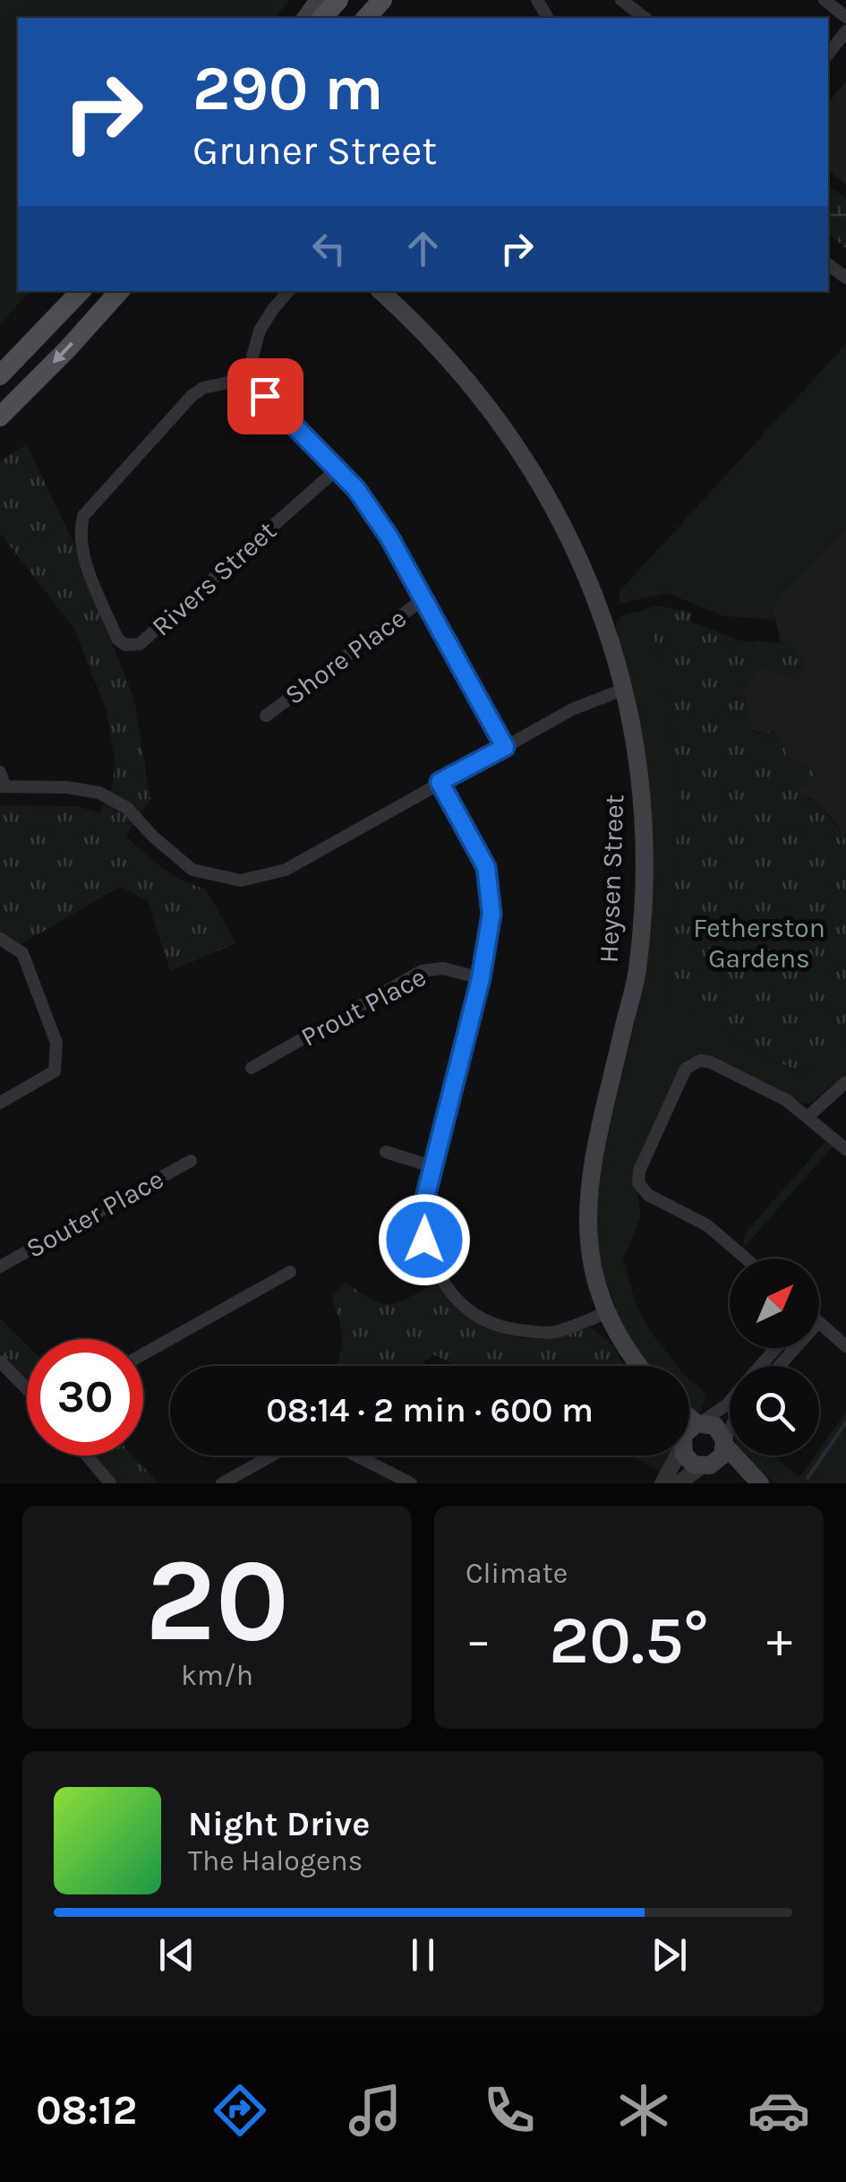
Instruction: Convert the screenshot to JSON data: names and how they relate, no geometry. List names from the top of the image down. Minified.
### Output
{"streets":{"main road":["Heysen Street"],"street":["Rivers Street","Shore Place","Prout Place","Souter Place"]},"parks":["Fetherston Gardens"],"north":"top right","page":{"turn":["290 m","Gruner Street"],"limit":"30","trip":"08:14 · 2 min · 600 m","tile":[["20","km/h"],"Climate"],"heat":["−","20.5°","+"],"song":["Night Drive","The Halogens"],"tabs":"08:12"}}
